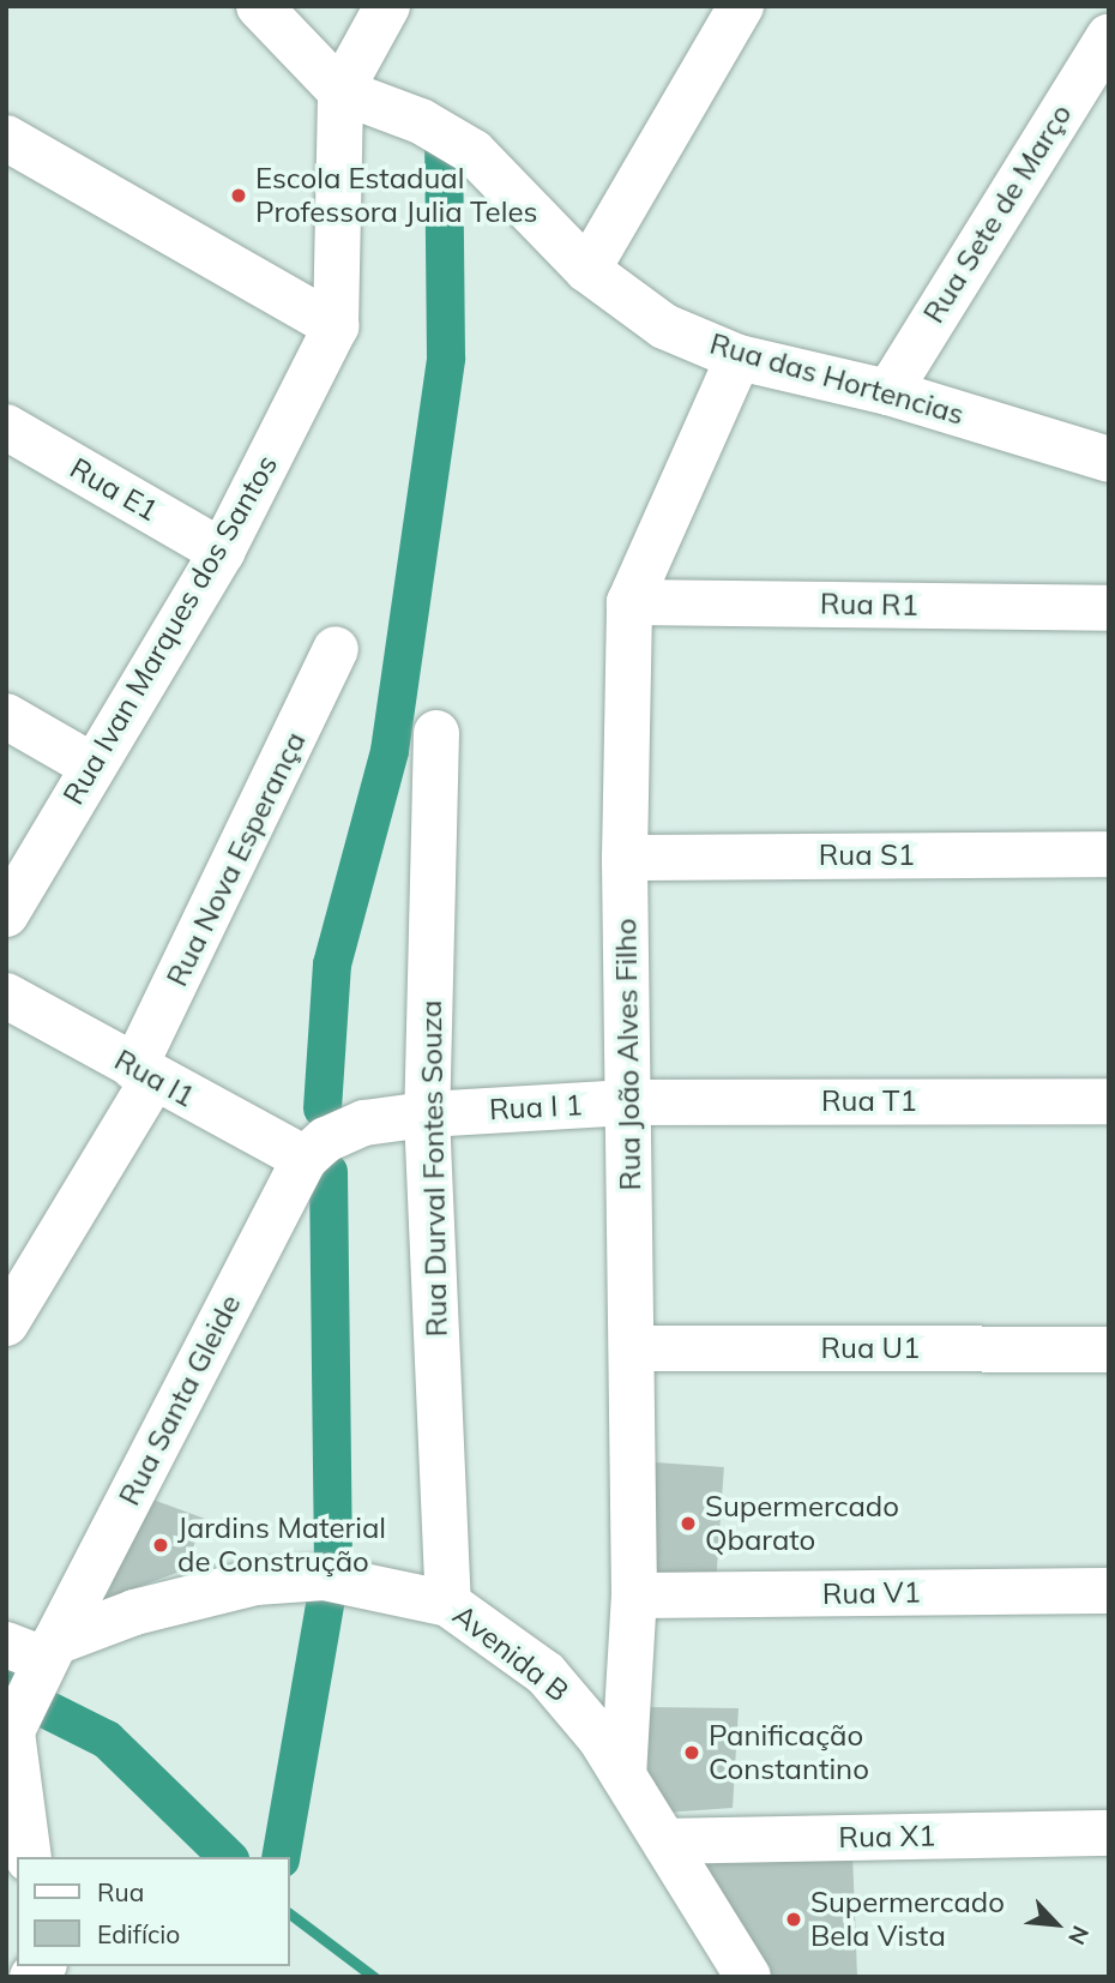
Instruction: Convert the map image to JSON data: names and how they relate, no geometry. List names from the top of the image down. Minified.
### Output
{"streets":{"street":["Rua Sete de Março","Rua das Hortencias","Rua E1","Rua R1","Rua Ivan Marques dos Santos","Rua S1","Rua Nova Esperança","Rua João Alves Filho","Rua I1","Rua T1","Rua I 1","Rua Durval Fontes Souza","Rua U1","Rua Santa Gleide","Rua V1","Avenida B","Rua X1"]},"crossings":[["Rua Sete de Março","Rua das Hortencias"],["Rua das Hortencias","Rua Ivan Marques dos Santos"],["Rua das Hortencias","Rua João Alves Filho"],["Rua E1","Rua Ivan Marques dos Santos"],["Rua R1","Rua João Alves Filho"],["Rua S1","Rua João Alves Filho"],["Rua Nova Esperança","Rua I1"],["Rua João Alves Filho","Rua T1"],["Rua João Alves Filho","Rua I 1"],["Rua João Alves Filho","Rua U1"],["Rua João Alves Filho","Rua V1"],["Rua João Alves Filho","Avenida B"],["Rua I1","Rua I 1"],["Rua I1","Rua Santa Gleide"],["Rua T1","Rua I 1"],["Rua I 1","Rua Durval Fontes Souza"],["Rua I 1","Rua Santa Gleide"],["Rua Durval Fontes Souza","Avenida B"],["Rua Santa Gleide","Avenida B"],["Avenida B","Rua X1"]],"places":["Escola Estadual Professora Julia Teles","Supermercado Qbarato","Jardins Material de Construção","Panificação Constantino","Supermercado Bela Vista"],"legend":["Rua","Edifício"],"north":"bottom right"}
